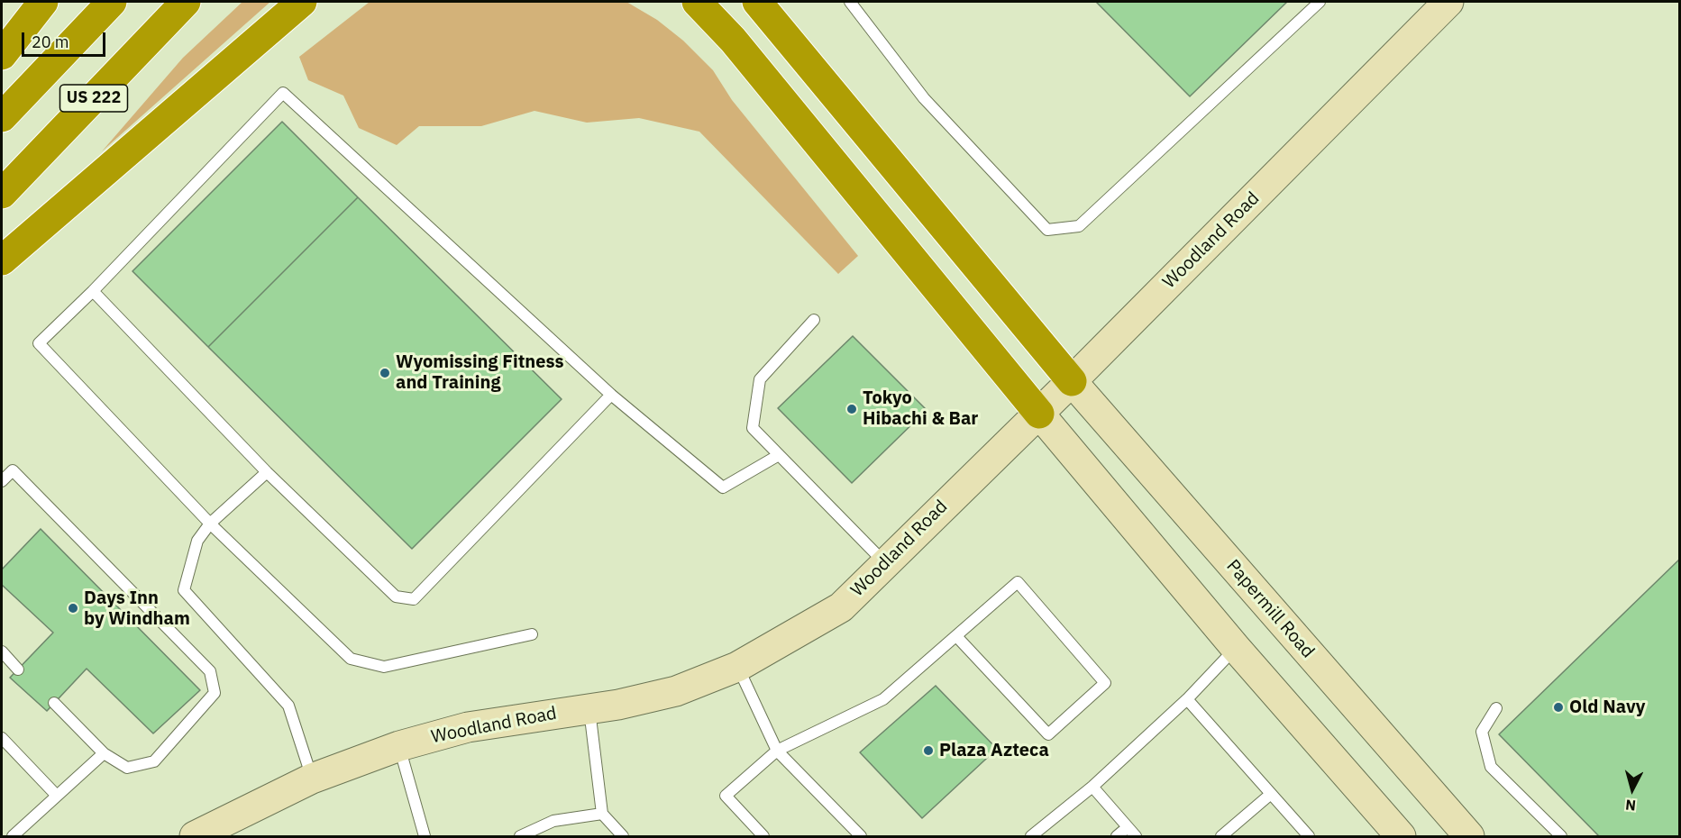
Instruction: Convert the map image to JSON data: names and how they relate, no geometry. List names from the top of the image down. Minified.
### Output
{"streets":{"highway":["US 222"],"main road":["Woodland Road","Papermill Road"]},"crossings":[["Woodland Road","Papermill Road"]],"places":["Wyomissing Fitness and Training","Tokyo Hibachi & Bar","Days Inn by Windham","Old Navy","Plaza Azteca"],"scale_bar":"20 m","north":"bottom"}
